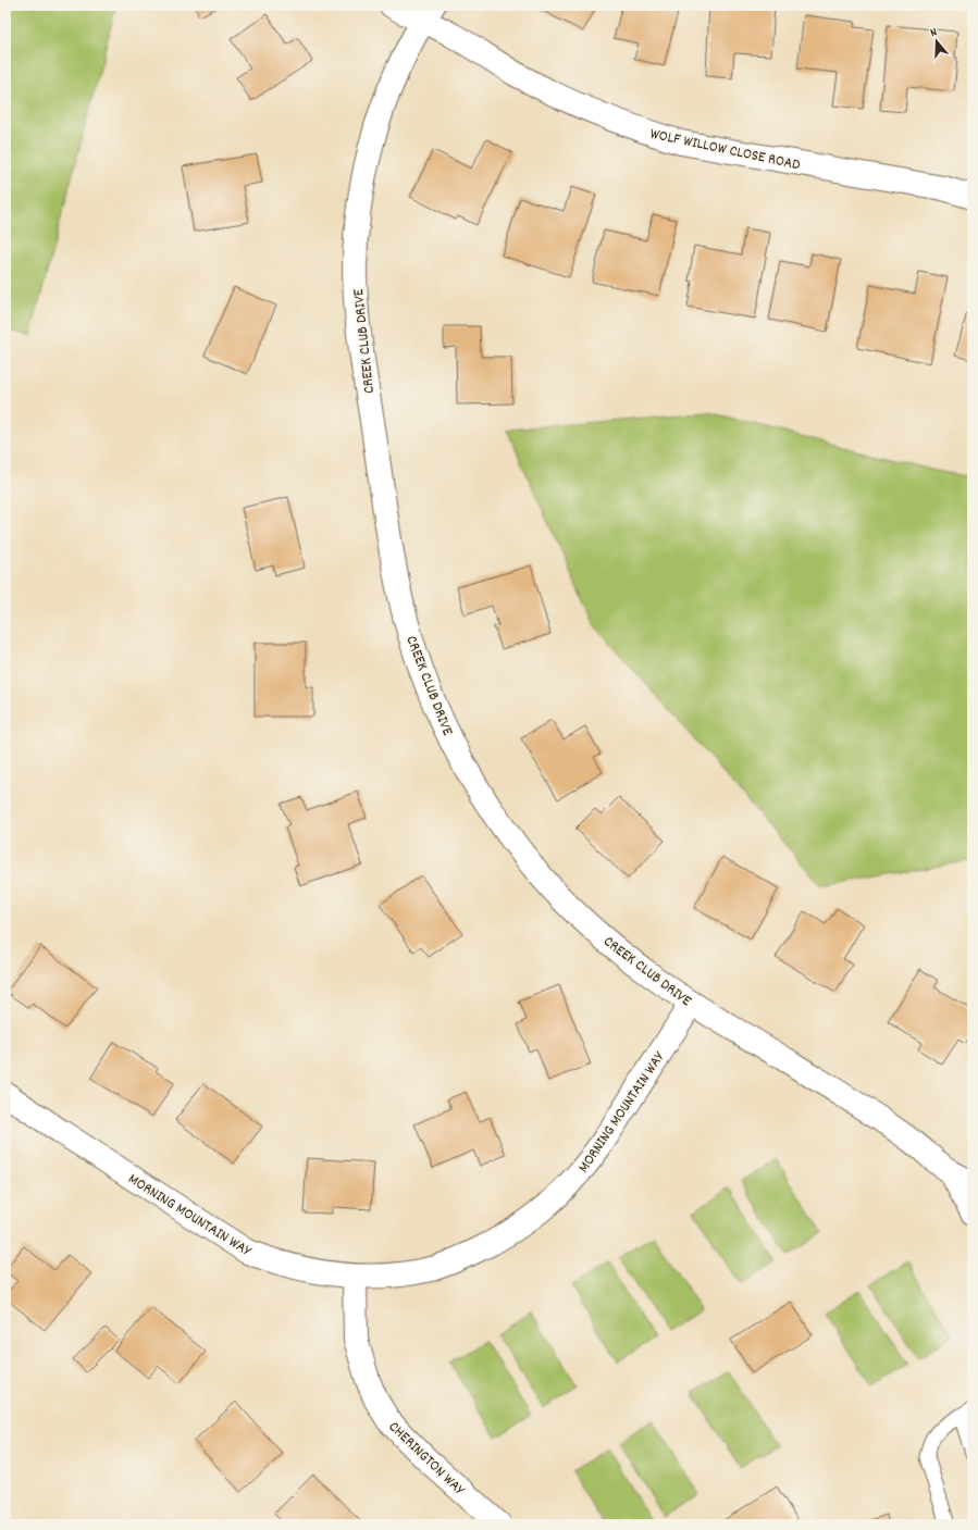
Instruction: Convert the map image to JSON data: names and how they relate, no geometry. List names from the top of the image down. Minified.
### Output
{"streets":{"street":["WOLF WILLOW CLOSE ROAD","CREEK CLUB DRIVE","MORNING MOUNTAIN WAY","CHERINGTON WAY"]},"crossings":[["WOLF WILLOW CLOSE ROAD","CREEK CLUB DRIVE"],["CREEK CLUB DRIVE","MORNING MOUNTAIN WAY"],["MORNING MOUNTAIN WAY","CHERINGTON WAY"]],"north":"top"}
